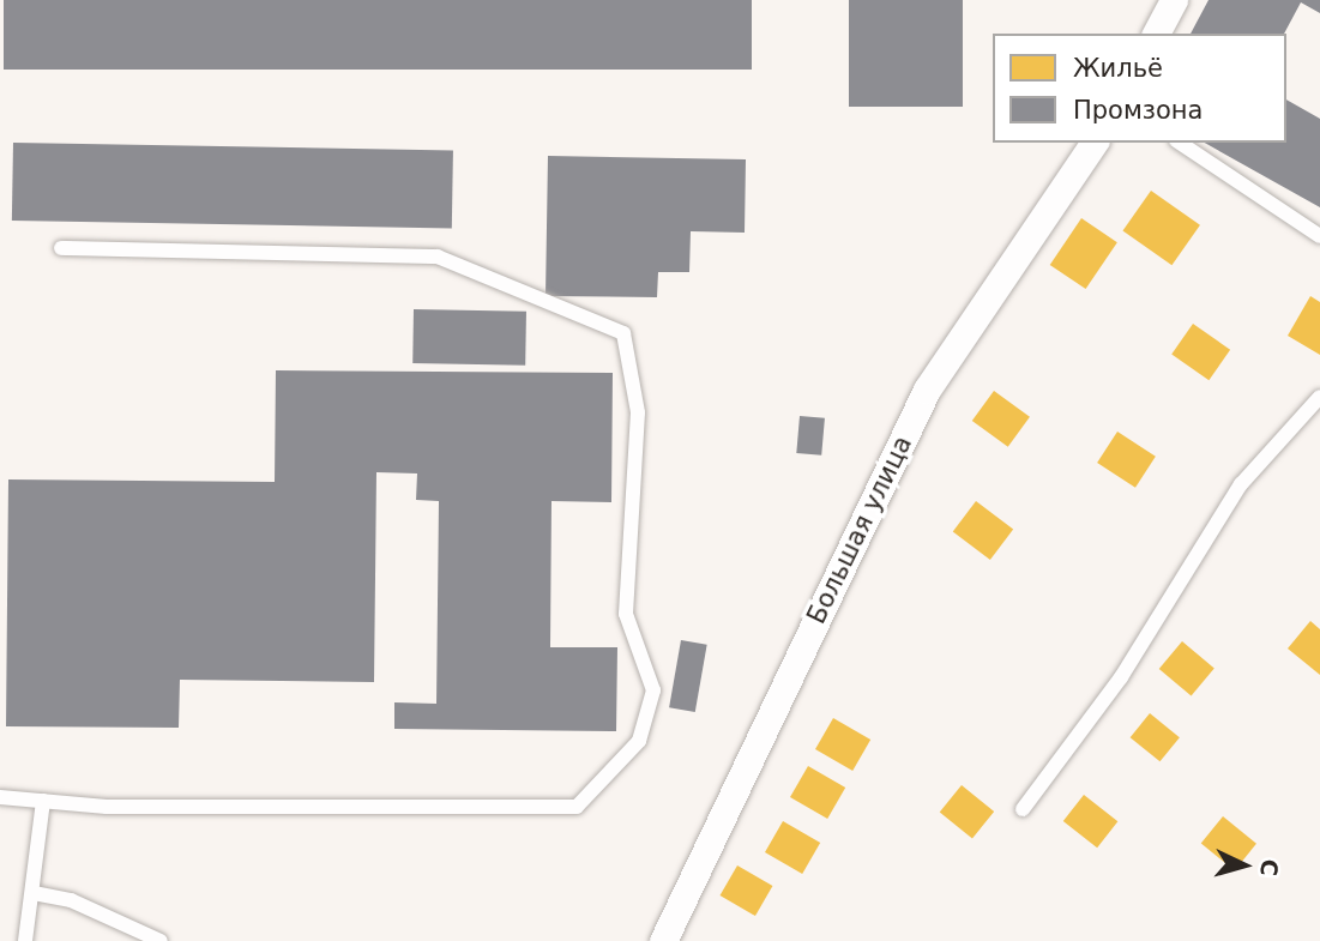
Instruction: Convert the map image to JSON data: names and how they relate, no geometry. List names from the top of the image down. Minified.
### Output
{"streets":{"street":["Большая улица"]},"legend":["Жильё","Промзона"],"north":"right"}
